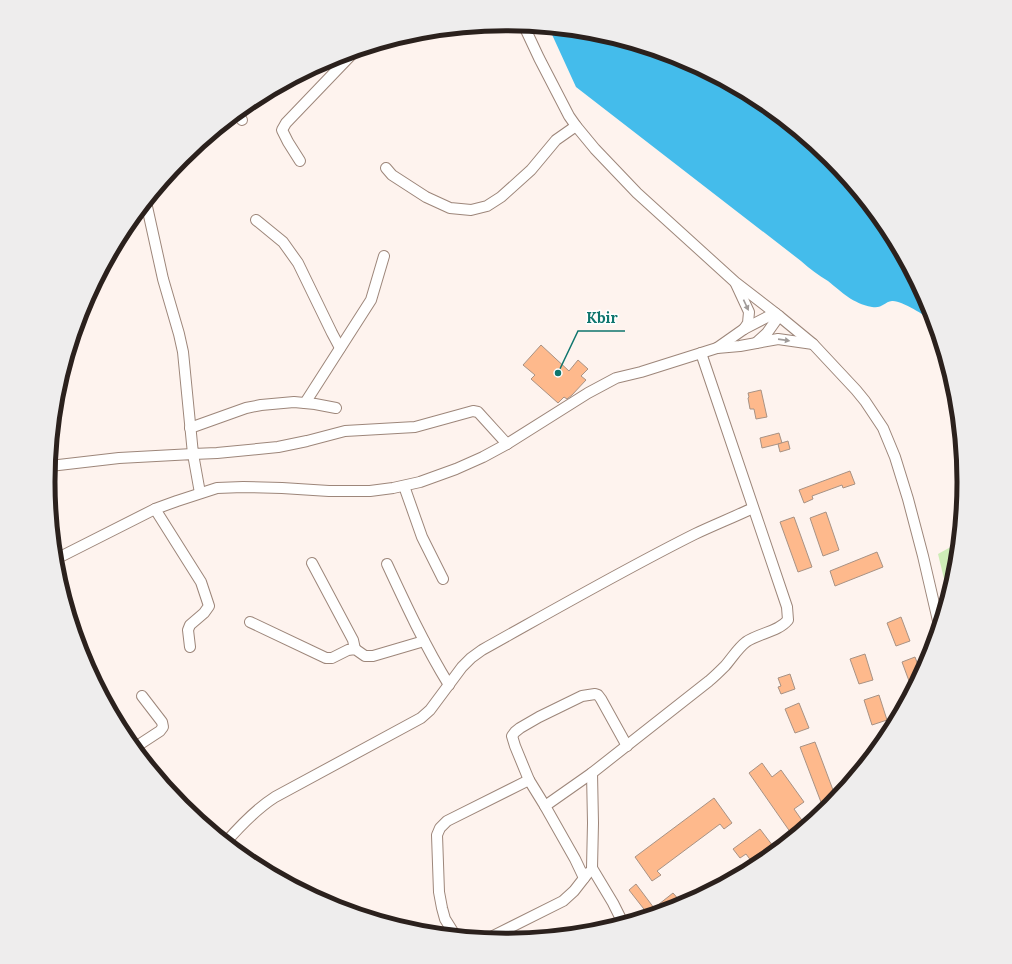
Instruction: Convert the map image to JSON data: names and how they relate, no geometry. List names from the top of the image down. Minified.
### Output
{"places":["Kbir"]}
